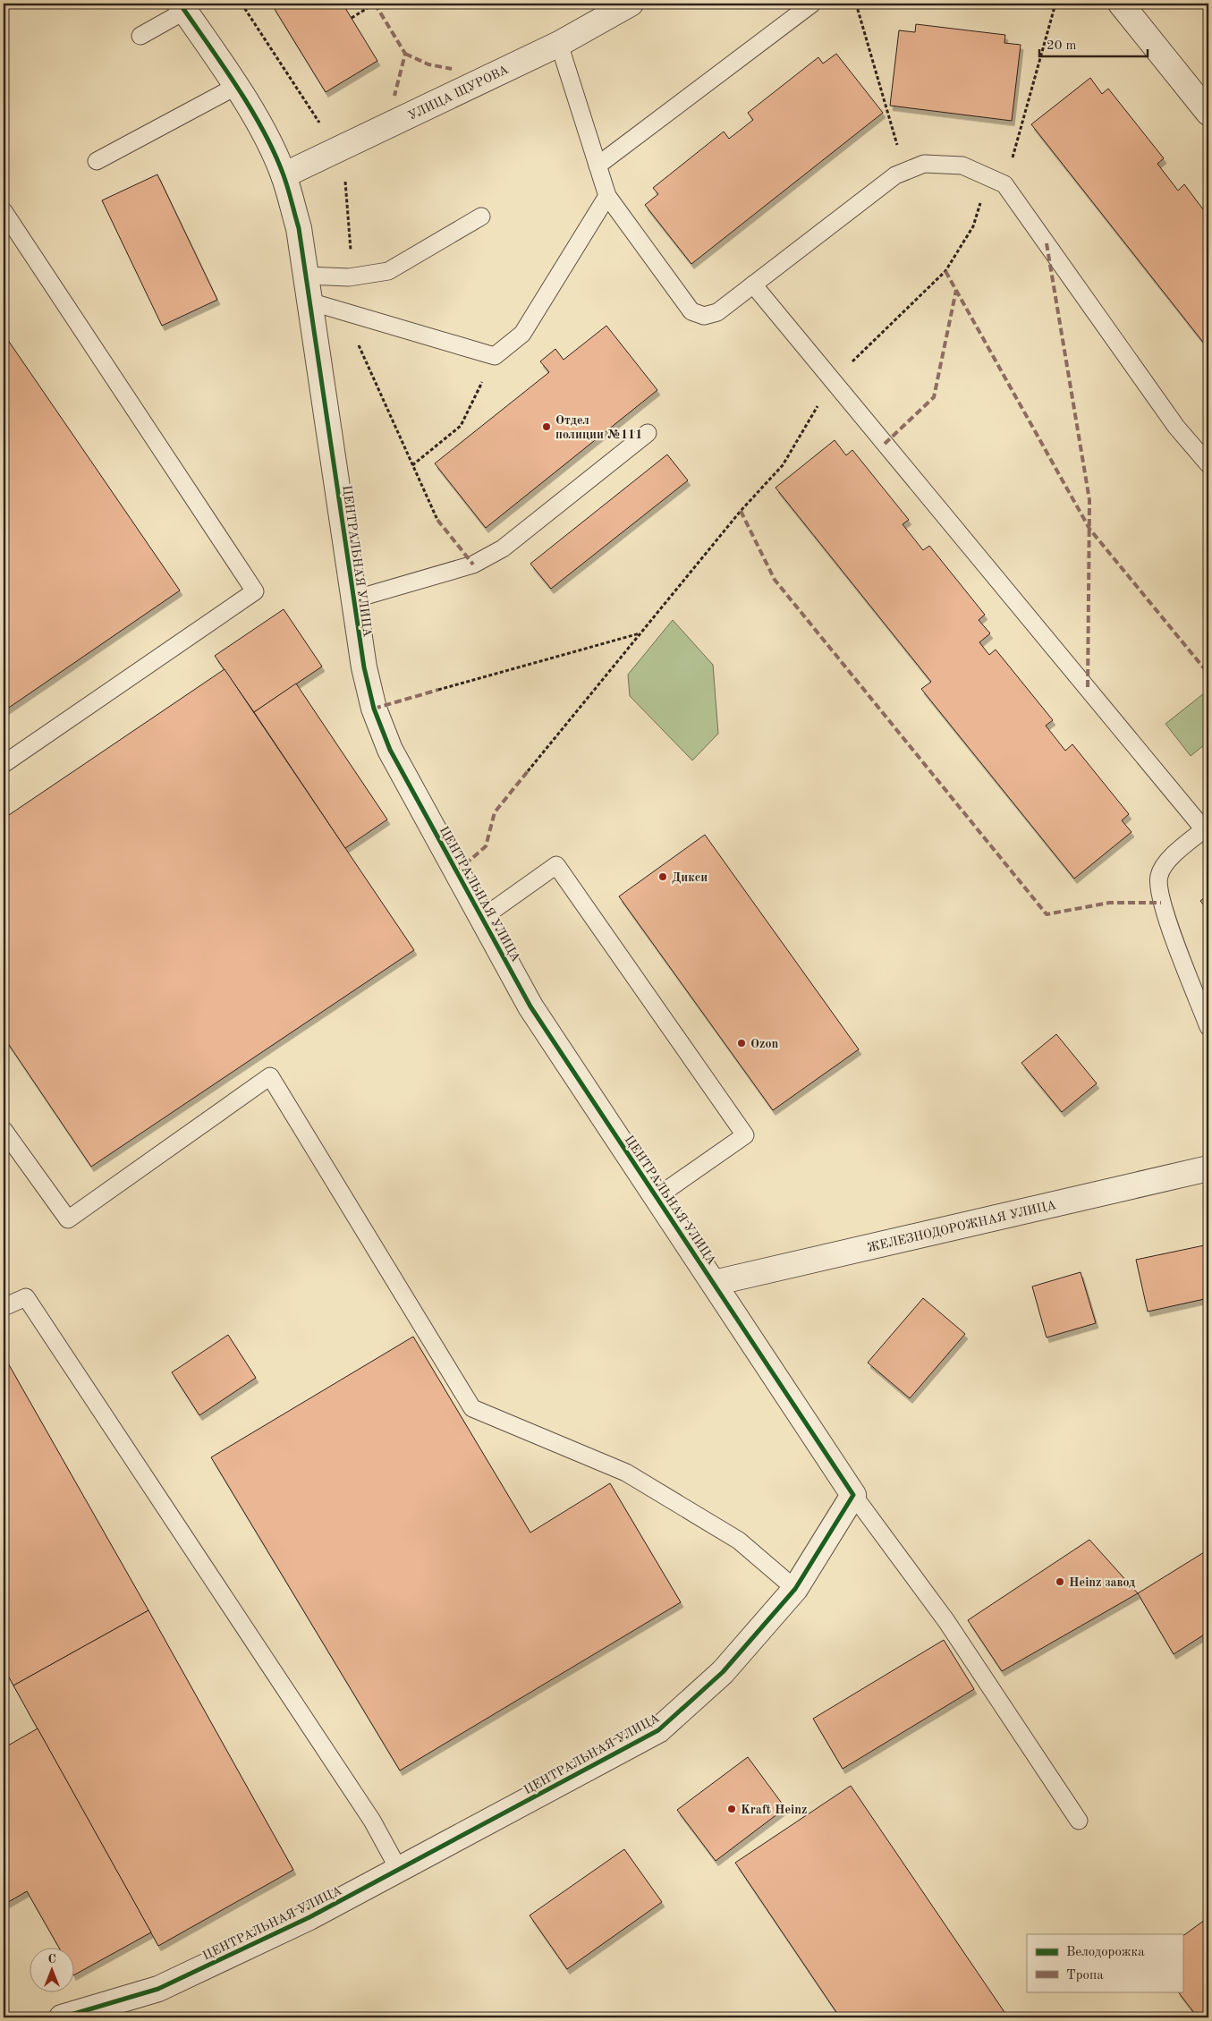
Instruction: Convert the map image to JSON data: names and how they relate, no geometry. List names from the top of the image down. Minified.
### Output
{"streets":{"street":["УЛИЦА ЩУРОВА","ЦЕНТРАЛЬНАЯ УЛИЦА","ЖЕЛЕЗНОДОРОЖНАЯ УЛИЦА"]},"crossings":[["УЛИЦА ЩУРОВА","ЦЕНТРАЛЬНАЯ УЛИЦА"],["ЦЕНТРАЛЬНАЯ УЛИЦА","ЖЕЛЕЗНОДОРОЖНАЯ УЛИЦА"]],"places":["Отдел полиции №111","Дикси","Ozon","Heinz завод","Kraft Heinz"],"legend":["Велодорожка","Тропа"],"scale_bar":"20 m","north":"top"}
